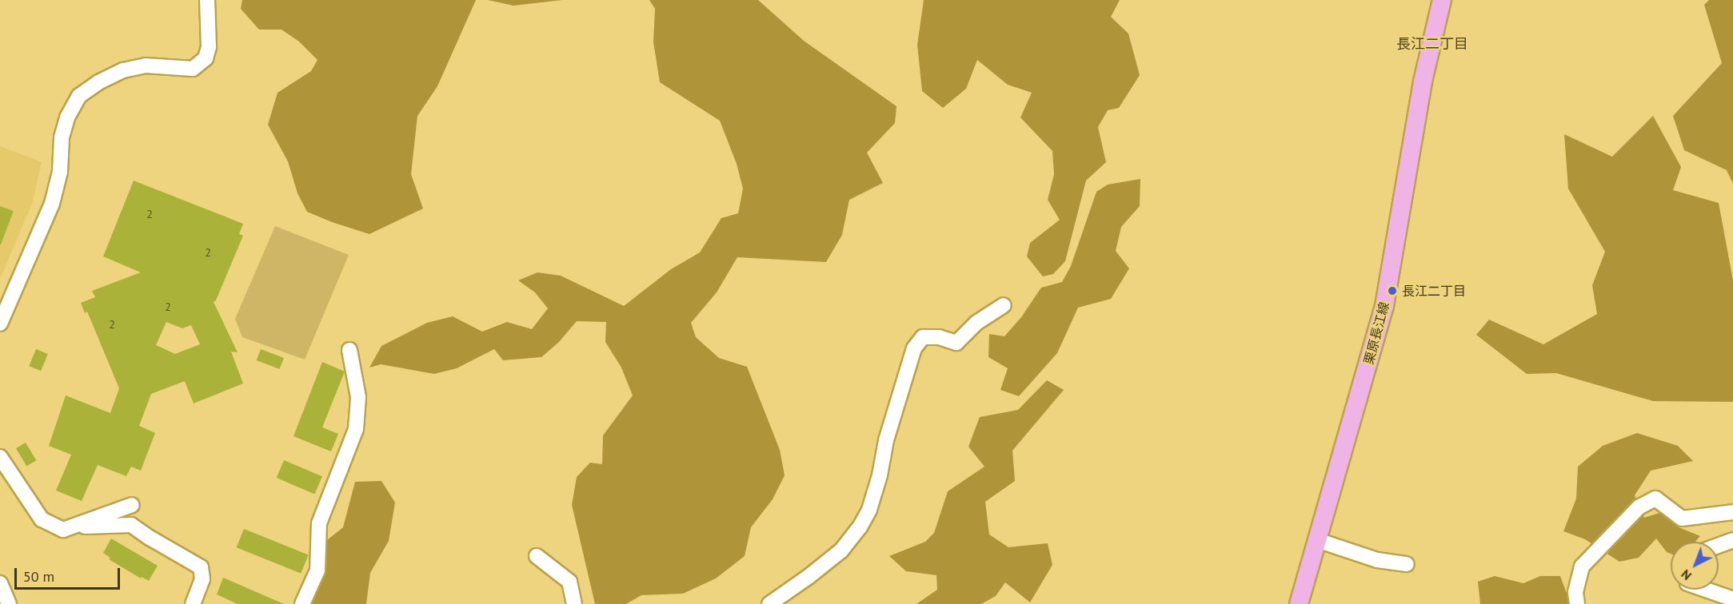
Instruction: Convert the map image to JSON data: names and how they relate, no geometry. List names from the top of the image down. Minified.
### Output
{"streets":{"main road":["栗原長江線"]},"districts":["長江二丁目"],"places":["長江二丁目"],"house_numbers":["2","2","2","2"],"scale_bar":"50 m","north":"bottom left"}
